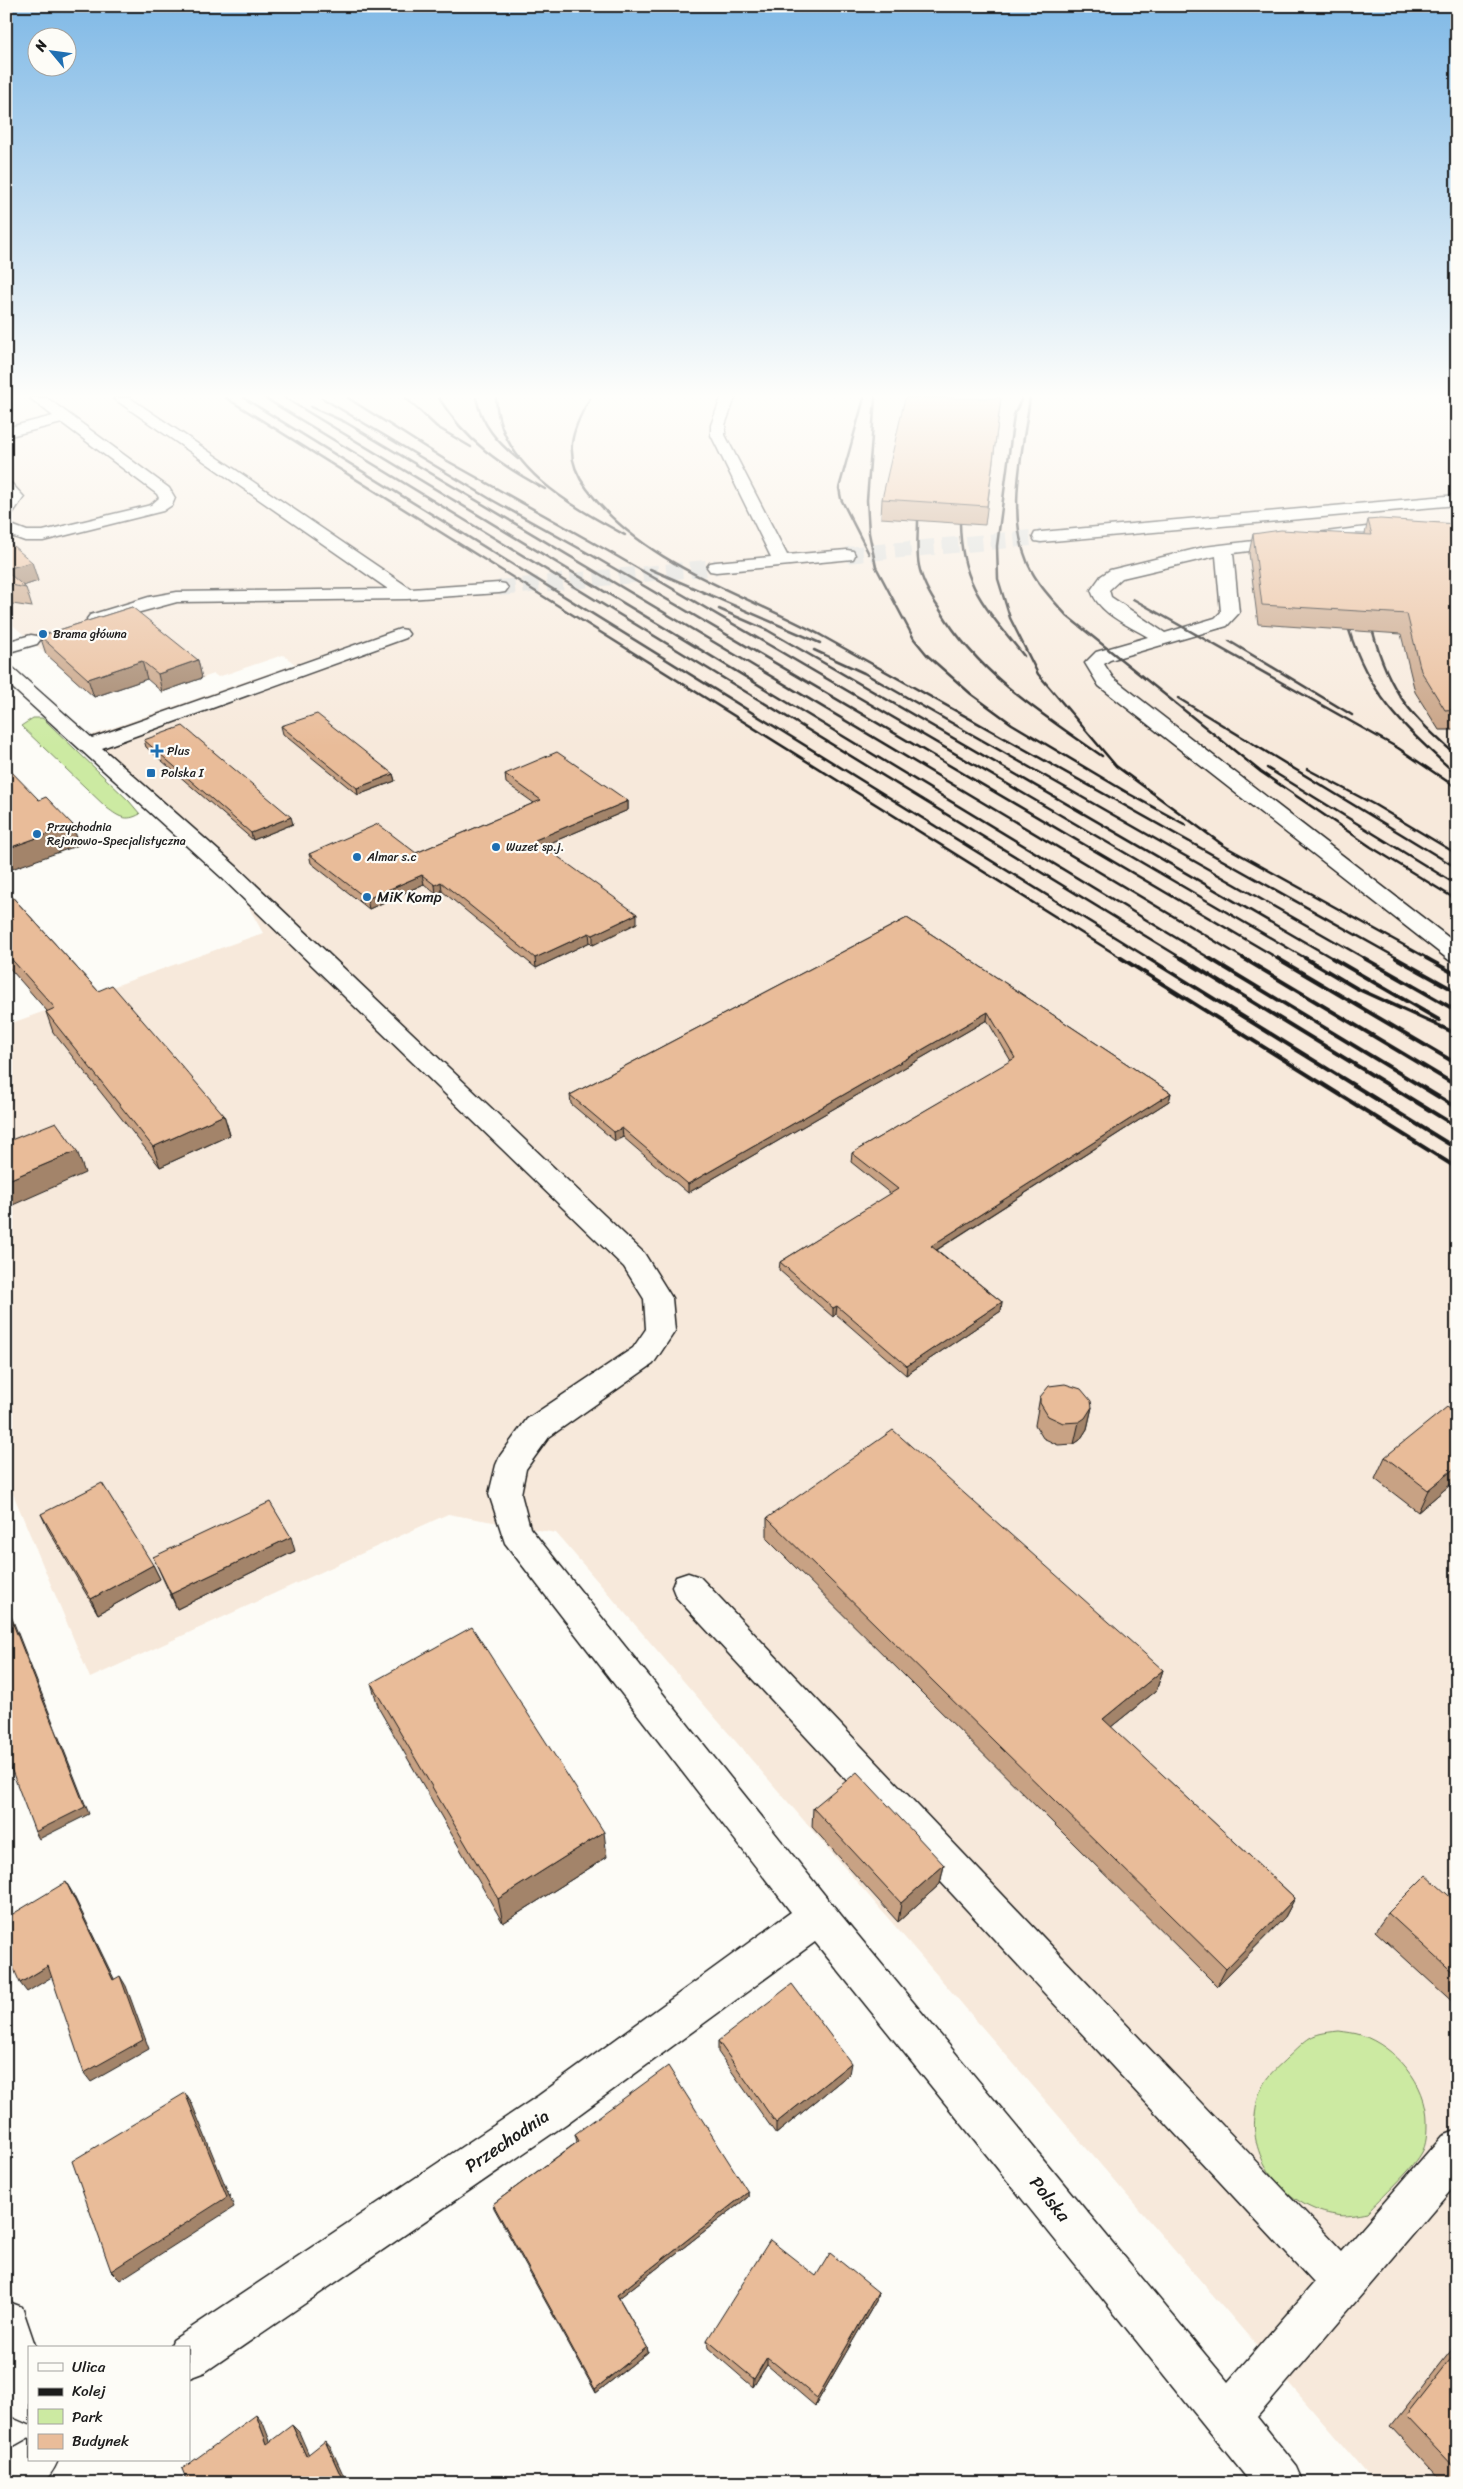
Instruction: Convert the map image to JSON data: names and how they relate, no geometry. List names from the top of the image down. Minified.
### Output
{"streets":{"street":["Przechodnia","Polska"]},"crossings":[["Przechodnia","Polska"]],"places":{"other":["Brama główna","Przychodnia Rejonowo-Specjalistyczna","Wuzet sp.j.","Almar s.c","MiK Komp"],"health":["Plus"],"transit":["Polska I"]},"legend":["Ulica","Kolej","Park","Budynek"],"north":"top left"}
